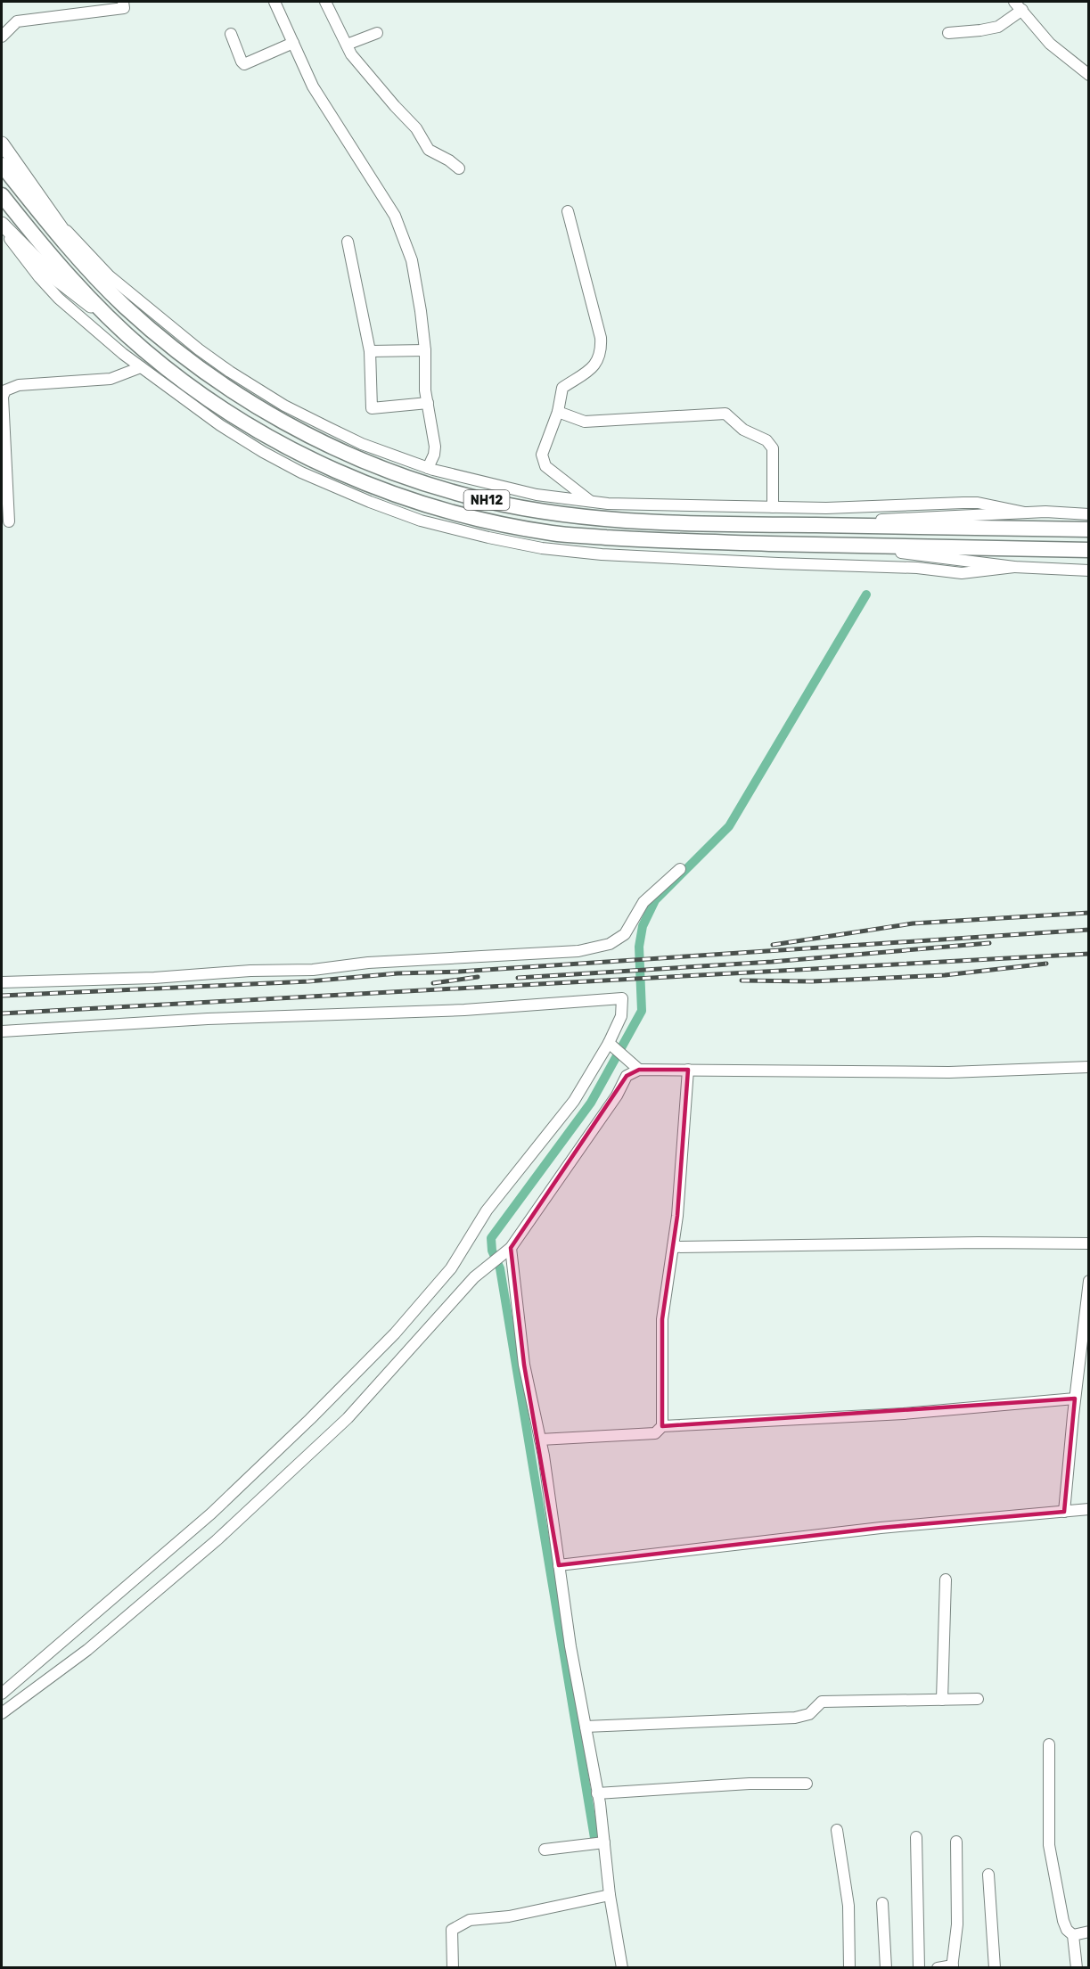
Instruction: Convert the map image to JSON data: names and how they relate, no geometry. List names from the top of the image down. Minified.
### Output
{"streets":{"highway":["NH12"]}}
